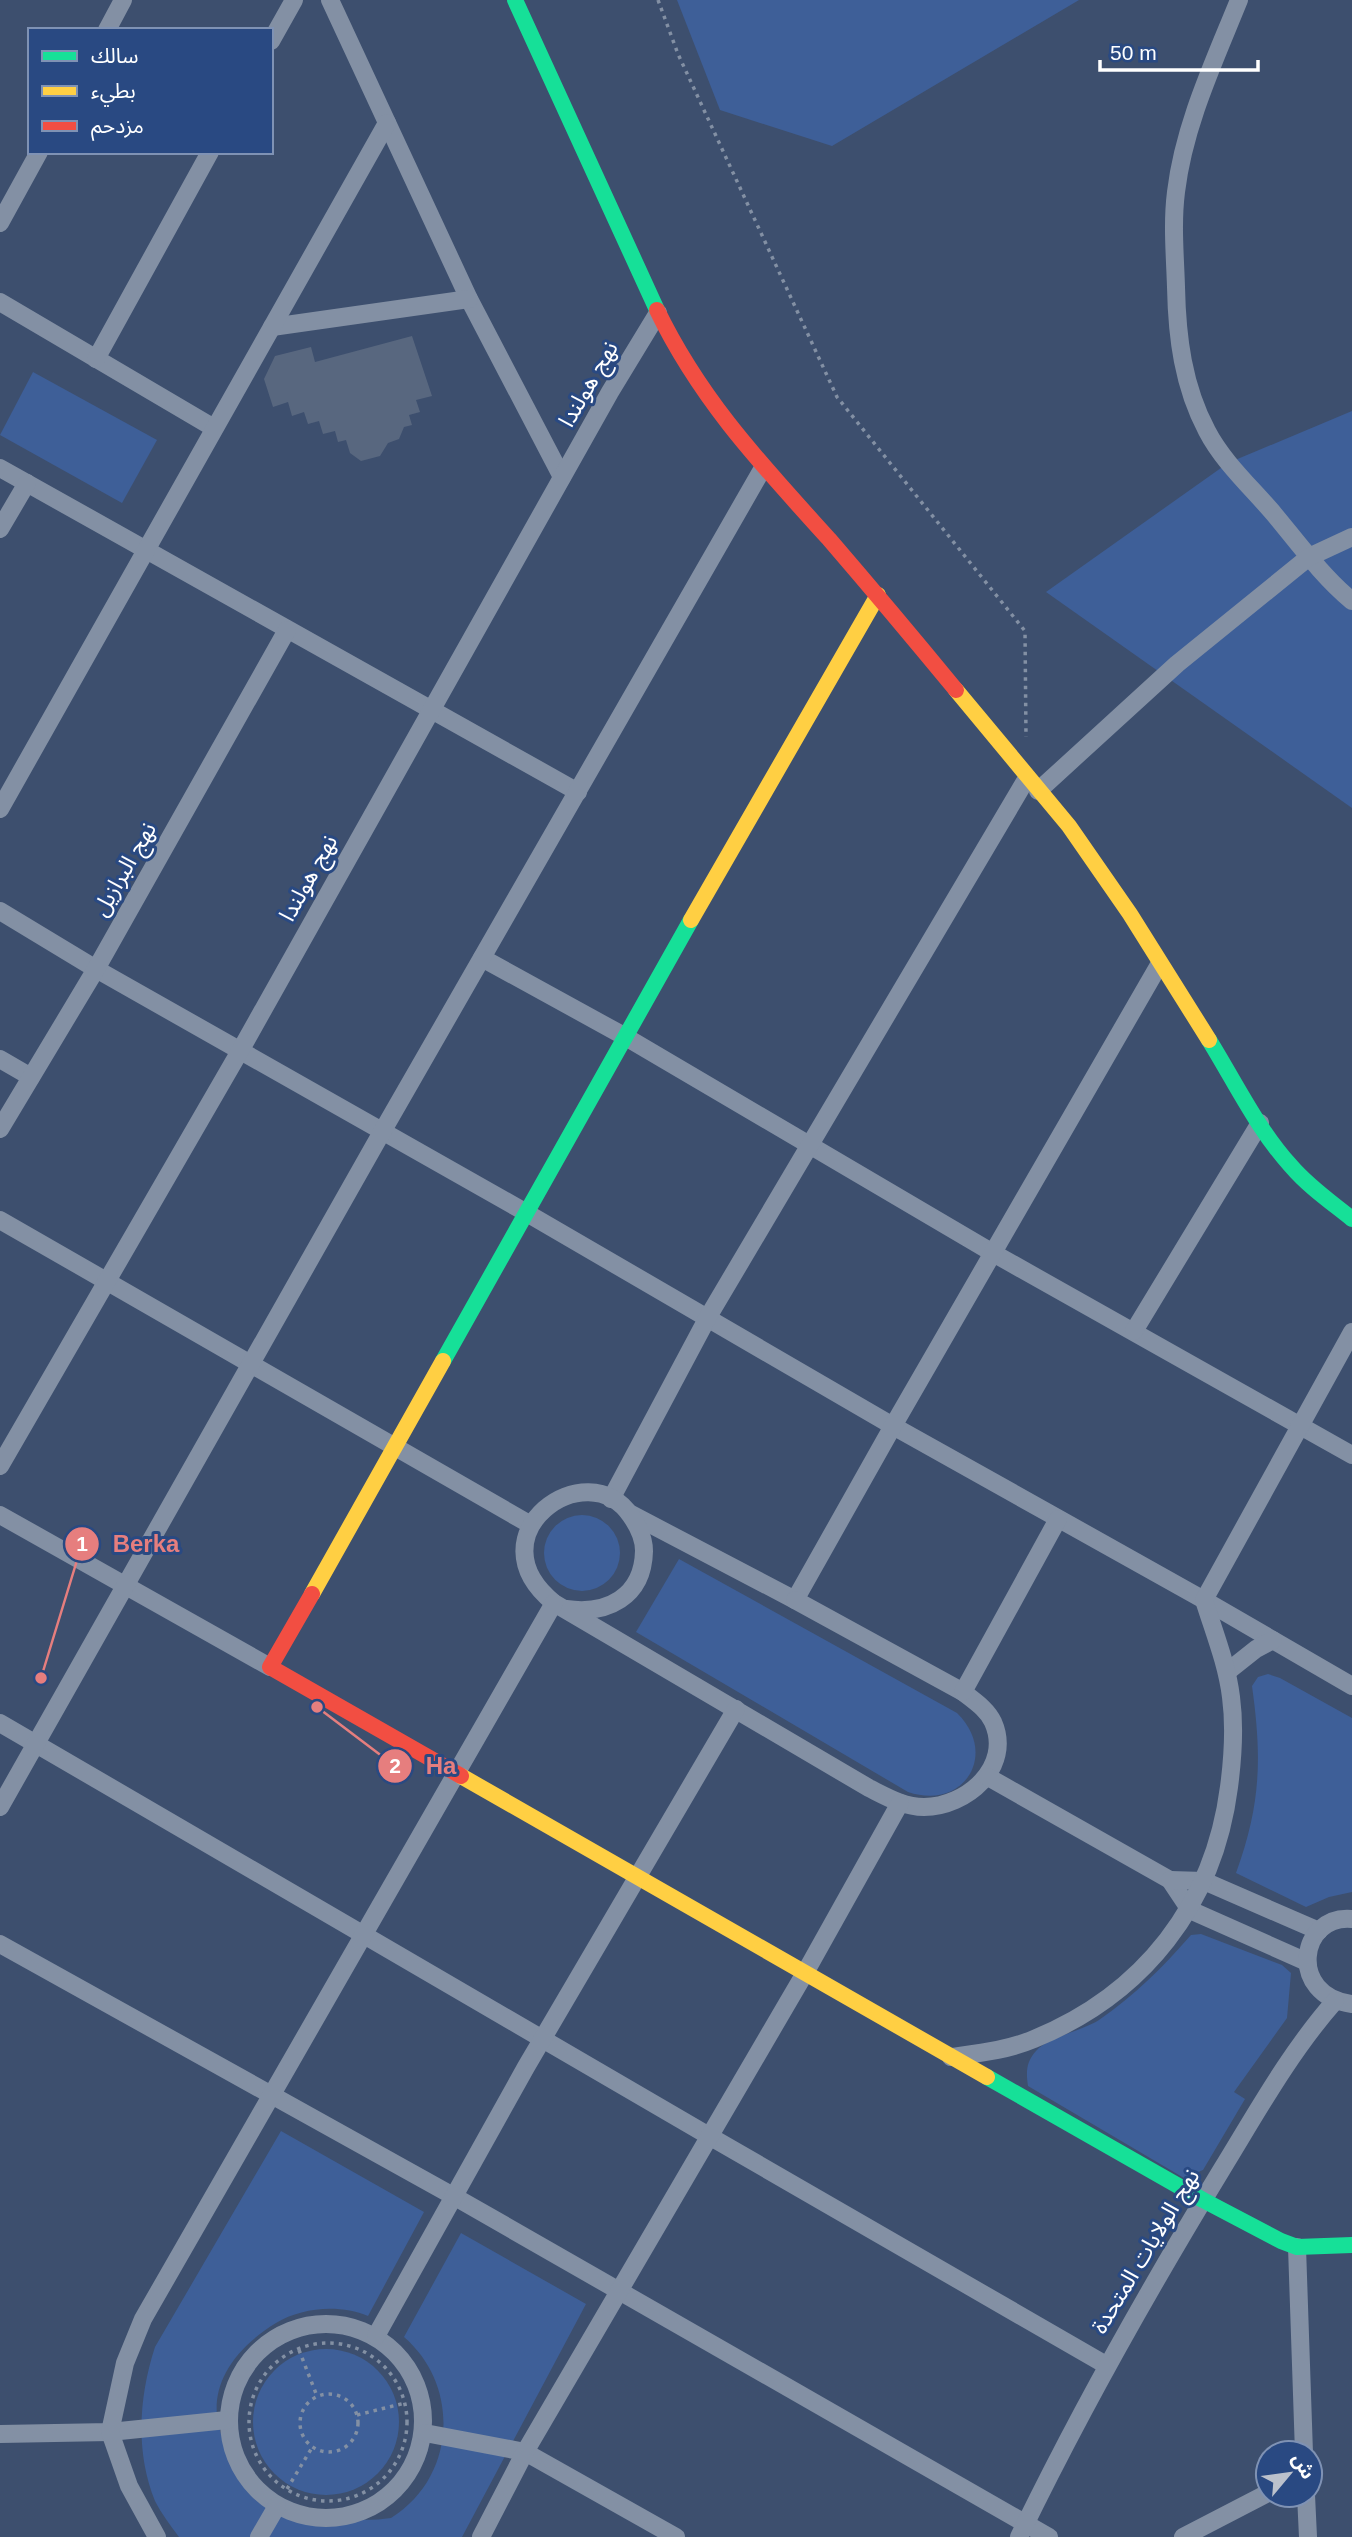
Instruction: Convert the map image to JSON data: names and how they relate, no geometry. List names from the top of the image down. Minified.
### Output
{"streets":{"street":["نهج هولندا","نهج البرازيل","نهج الولايات المتحدة"]},"places":["Berka","Ha"],"legend":["سالك","بطيء","مزدحم"],"scale_bar":"50 m","north":"top right"}
